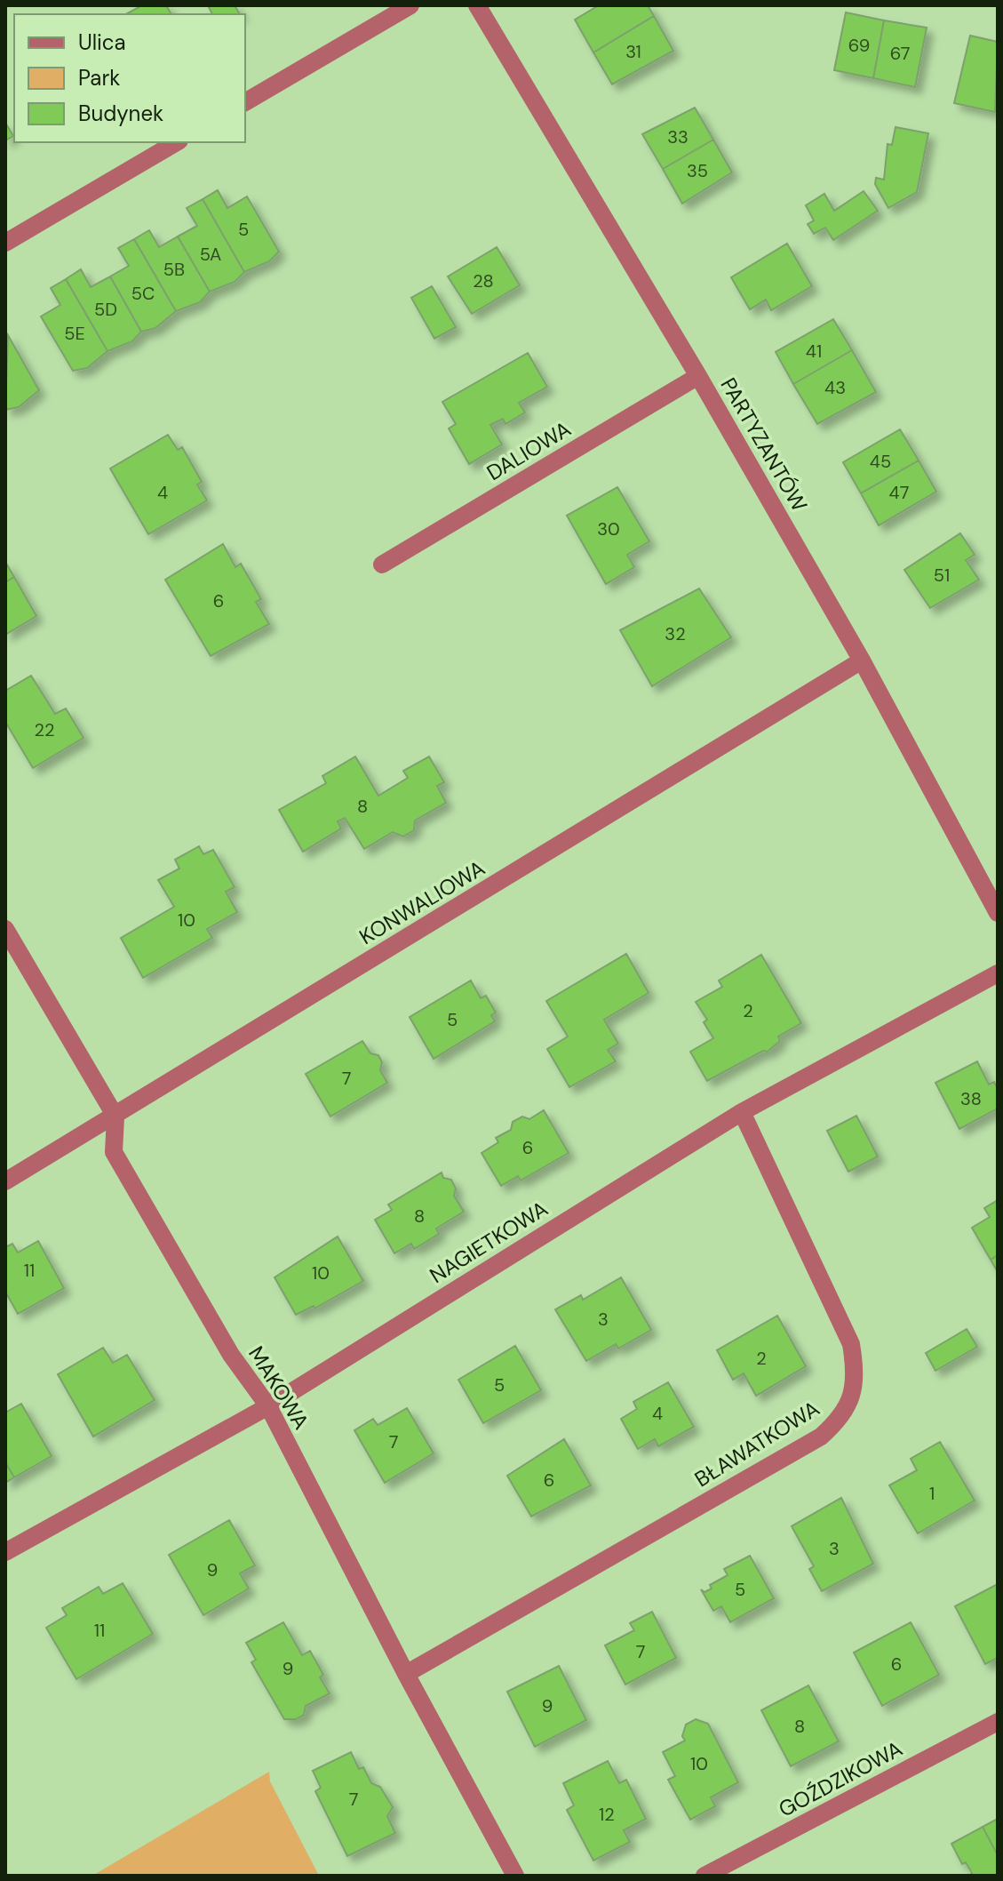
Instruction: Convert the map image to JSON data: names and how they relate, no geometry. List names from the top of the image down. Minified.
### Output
{"streets":{"street":["PARTYZANTÓW","DALIOWA","KONWALIOWA","NAGIETKOWA","MAKOWA","BŁAWATKOWA","GOŹDZIKOWA"]},"crossings":[["PARTYZANTÓW","DALIOWA"],["PARTYZANTÓW","KONWALIOWA"],["KONWALIOWA","MAKOWA"],["NAGIETKOWA","MAKOWA"],["NAGIETKOWA","BŁAWATKOWA"],["MAKOWA","BŁAWATKOWA"]],"house_numbers":["69","31","67","33","35","5","5A","5B","28","5C","5D","5E","41","43","45","4","47","30","51","6","32","22","8","10","2","5","7","38","6","8","11","10","3","2","5","4","7","6","1","3","9","5","11","7","6","9","9","8","10","7","12"],"legend":["Ulica","Park","Budynek"]}
